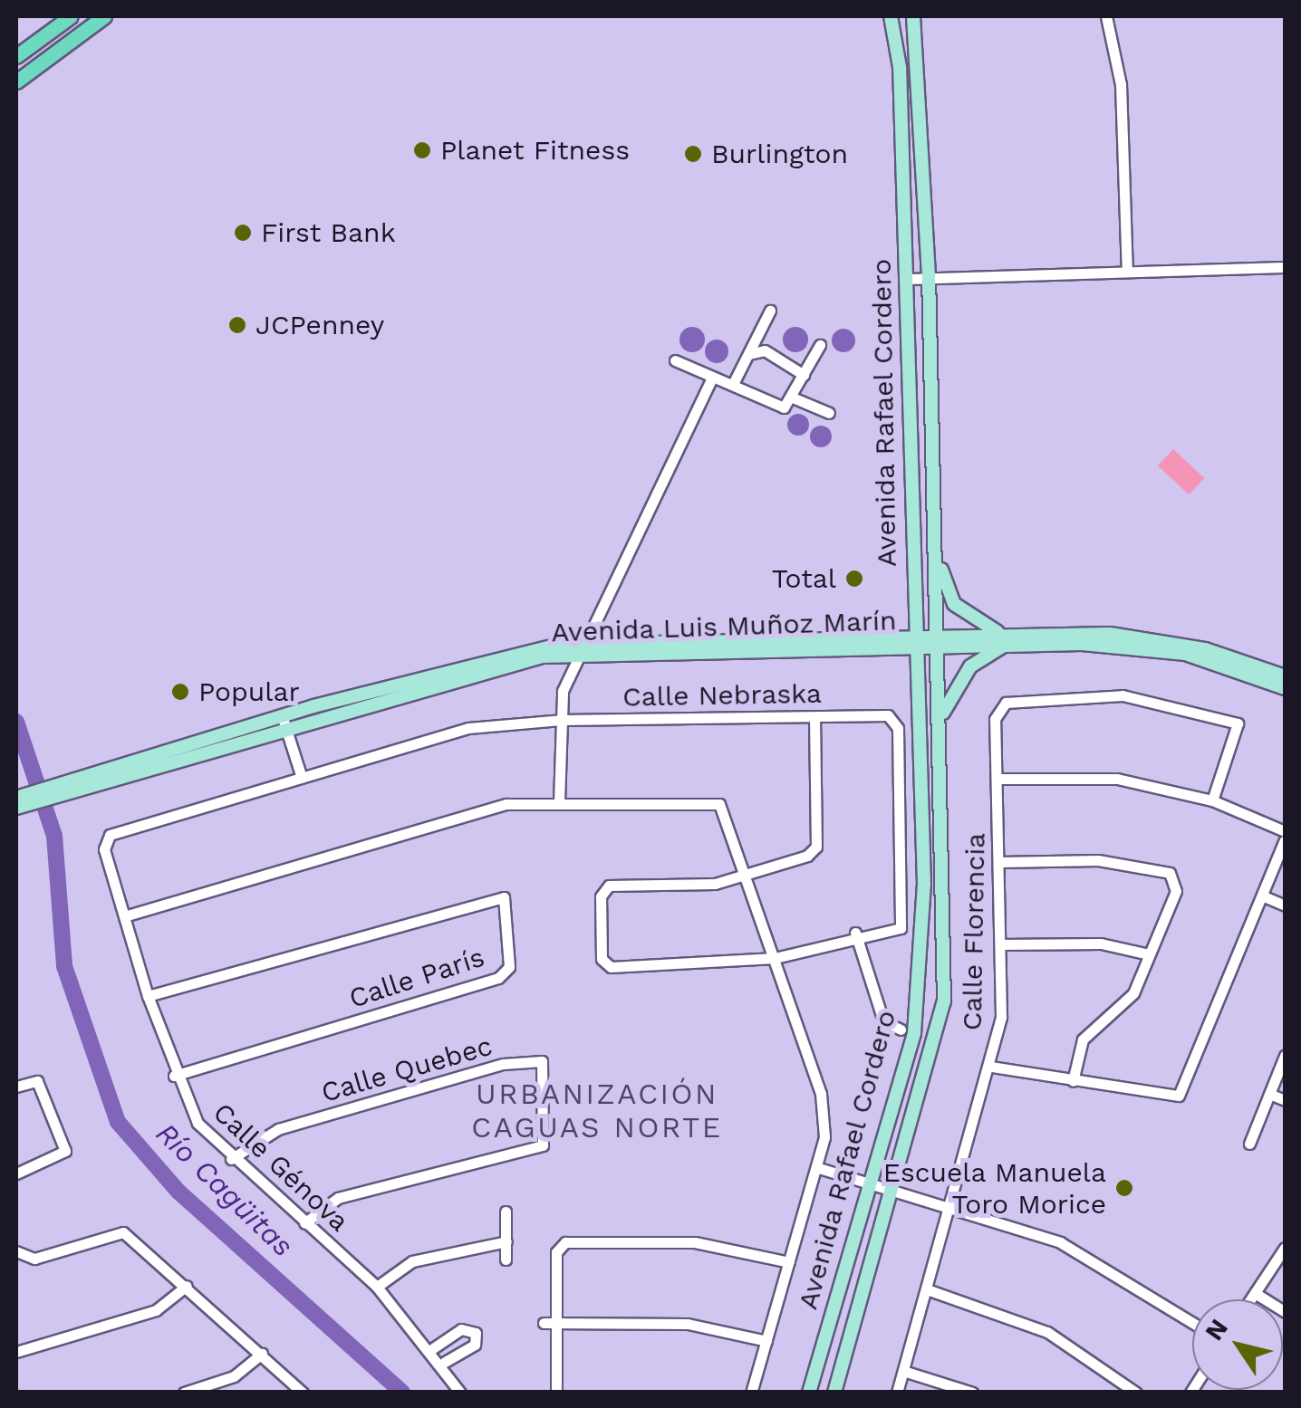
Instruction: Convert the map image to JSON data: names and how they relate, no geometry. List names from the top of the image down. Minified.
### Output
{"streets":{"main road":["Avenida Rafael Cordero","Avenida Luis Muñoz Marín"],"street":["Calle Nebraska","Calle Florencia","Calle París","Calle Quebec","Calle Génova"]},"crossings":[["Avenida Rafael Cordero","Avenida Luis Muñoz Marín"],["Calle Nebraska","Calle Génova"],["Calle París","Calle Génova"],["Calle Quebec","Calle Génova"]],"districts":["URBANIZACIÓN CAGUAS NORTE"],"water":["Río Cagüitas"],"places":["Planet Fitness","Burlington","First Bank","JCPenney","Total","Popular","Escuela Manuela Toro Morice"],"north":"top left"}
